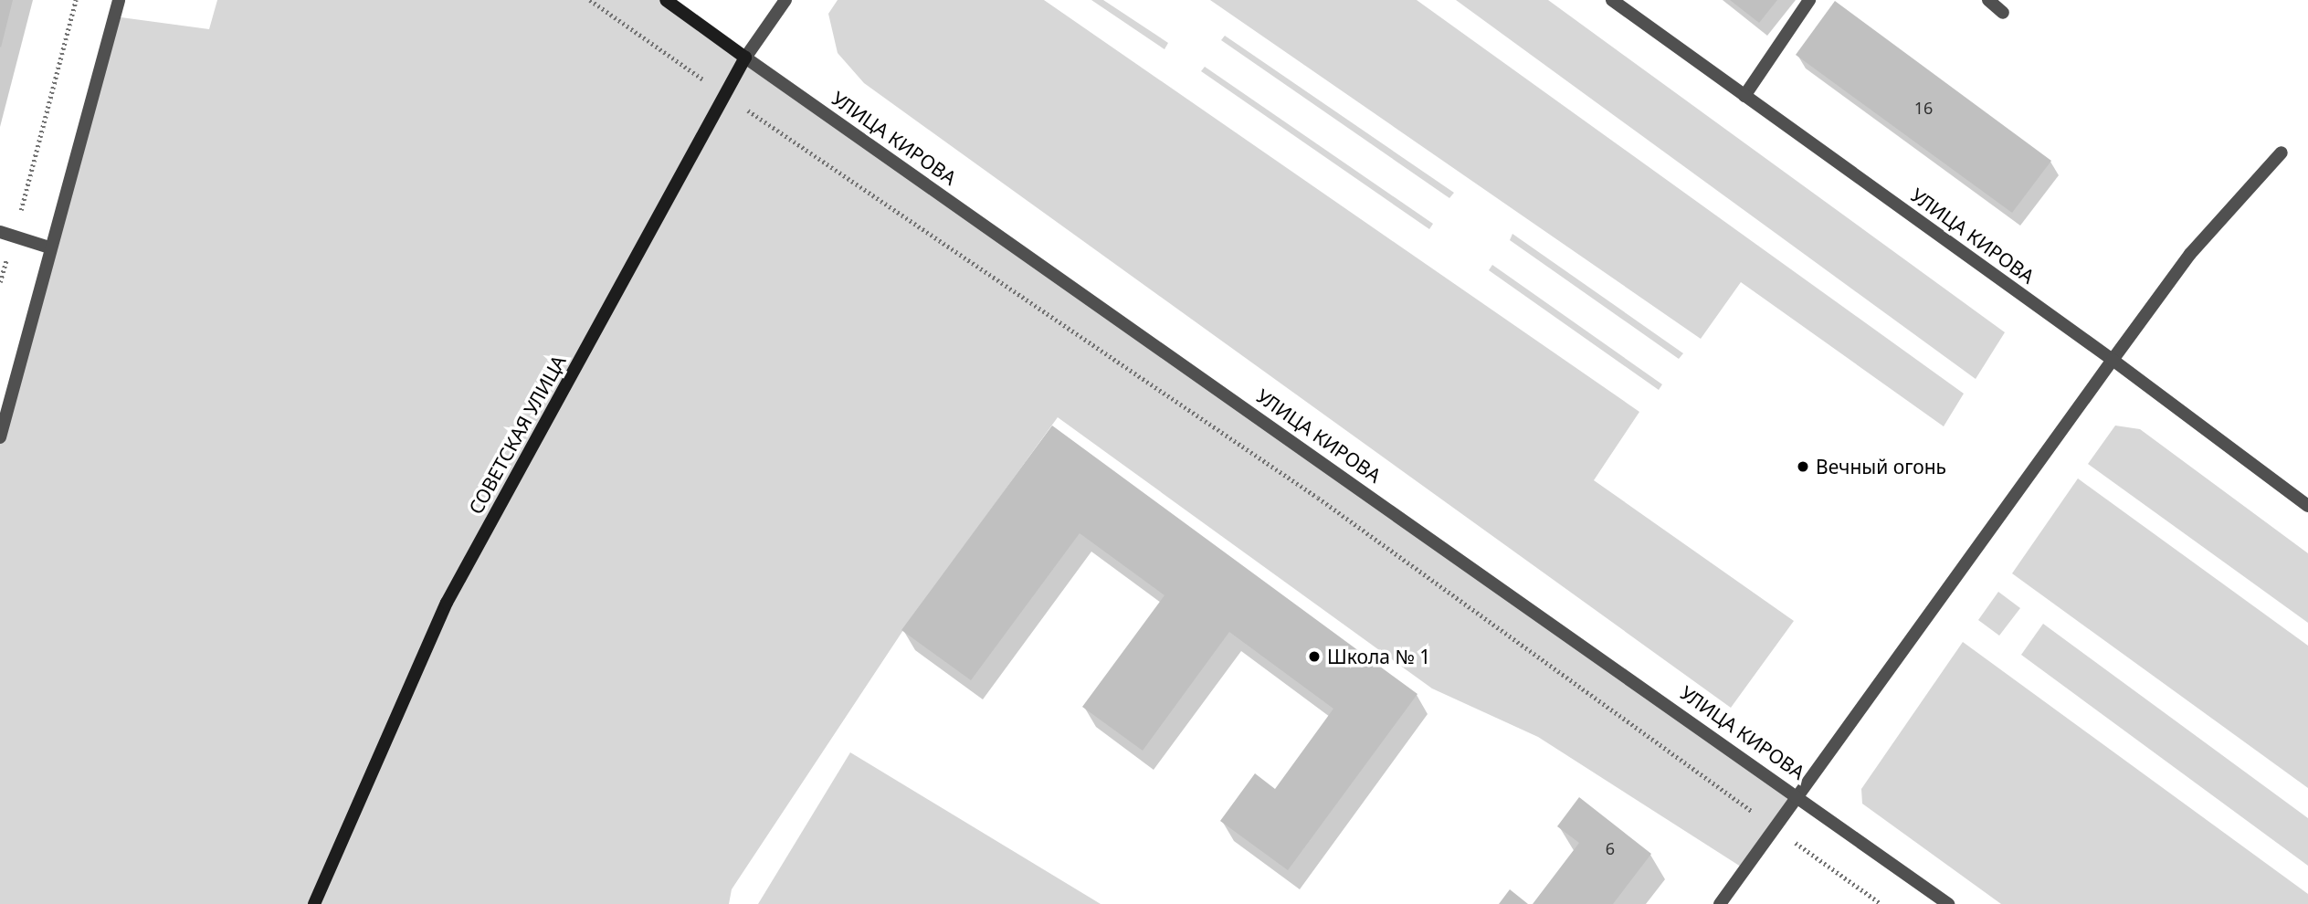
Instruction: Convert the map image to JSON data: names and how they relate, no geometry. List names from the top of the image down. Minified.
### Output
{"streets":{"main road":["УЛИЦА КИРОВА","СОВЕТСКАЯ УЛИЦА"]},"crossings":[["УЛИЦА КИРОВА","СОВЕТСКАЯ УЛИЦА"]],"places":["Вечный огонь","Школа № 1"],"house_numbers":["16","6"]}
